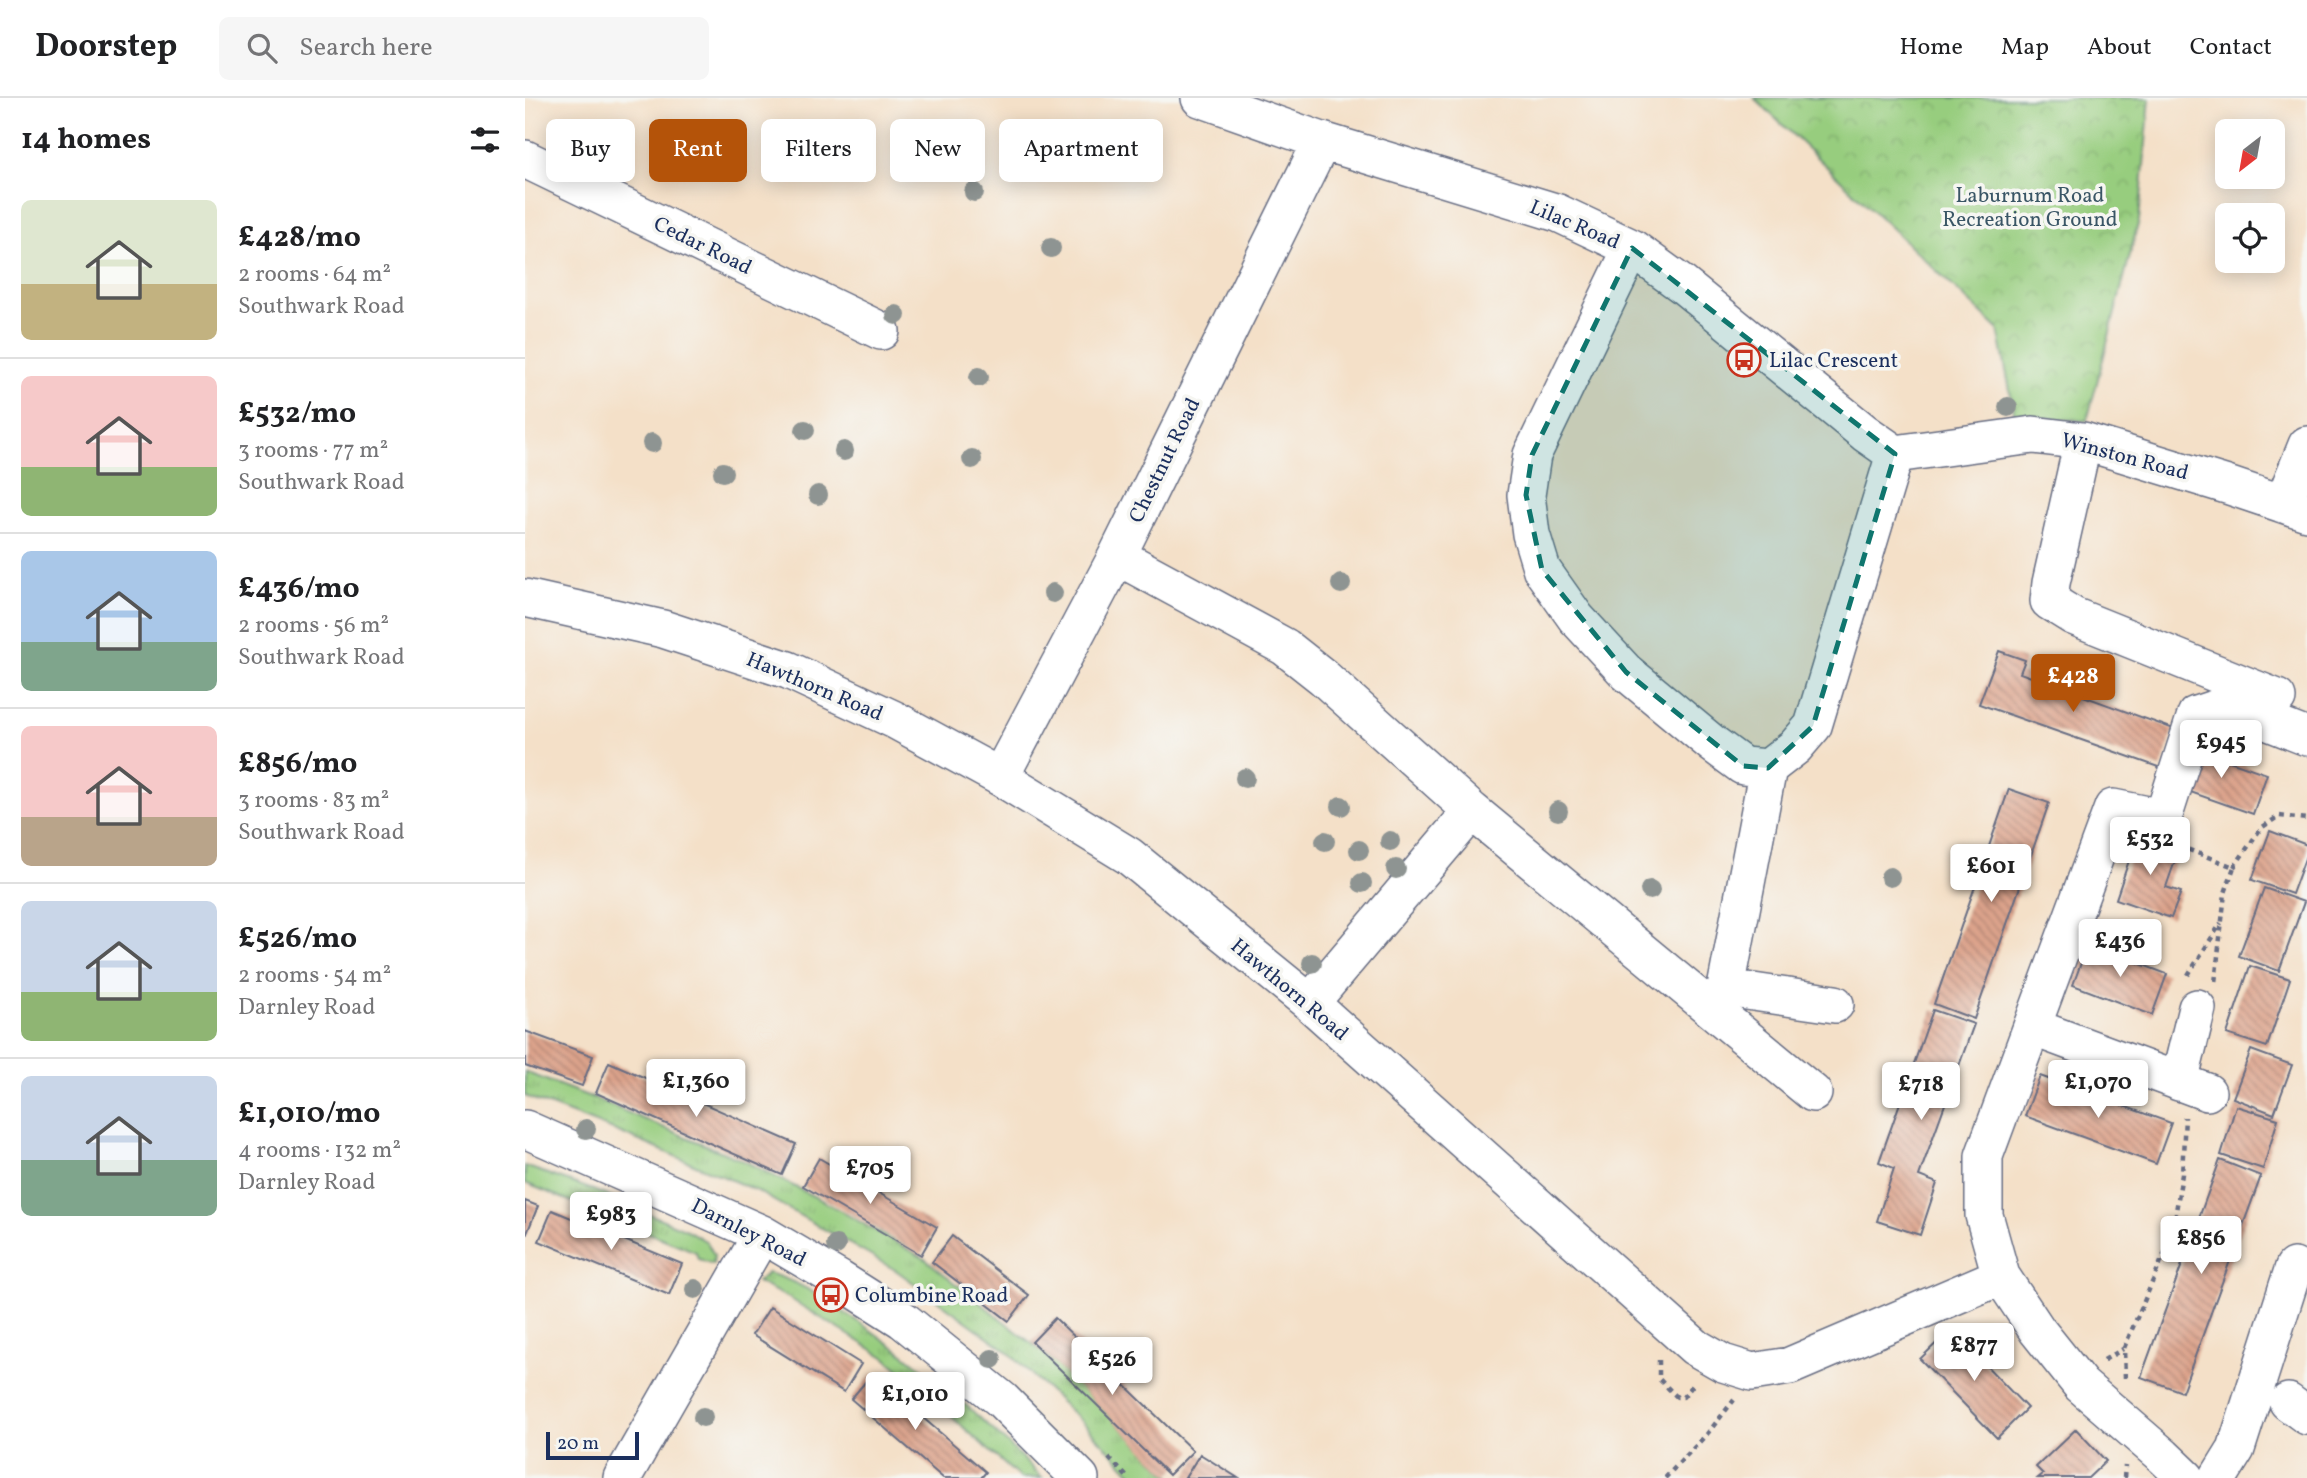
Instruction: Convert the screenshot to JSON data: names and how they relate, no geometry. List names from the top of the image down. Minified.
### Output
{"streets":{"street":["Lilac Road","Cedar Road","Winston Road","Chestnut Road","Hawthorn Road","Darnley Road"]},"crossings":[["Lilac Road","Winston Road"],["Lilac Road","Chestnut Road"],["Chestnut Road","Hawthorn Road"]],"parks":["Laburnum Road Recreation Ground"],"places":{"bus stop":["Lilac Crescent","Columbine Road"]},"scale_bar":"20 m","north":"bottom left","page":{"header":"Doorstep","search":"Search here","nav":["Home","Map","About","Contact"],"heading":"14 homes","chip":["Buy","Rent","Filters","New","Apartment"],"list":[{"name":"£428/mo","note":"2 rooms · 64 m² · Southwark Road"},{"name":"£532/mo","note":"3 rooms · 77 m² · Southwark Road"},{"name":"£436/mo","note":"2 rooms · 56 m² · Southwark Road"},{"name":"£856/mo","note":"3 rooms · 83 m² · Southwark Road"},{"name":"£526/mo","note":"2 rooms · 54 m² · Darnley Road"},{"name":"£1,010/mo","note":"4 rooms · 132 m² · Darnley Road"}],"price":["£428","£945","£532","£601","£436","£1,360","£1,070","£718","£705","£983","£856","£877","£526","£1,010"],"scale":"20 m"}}
